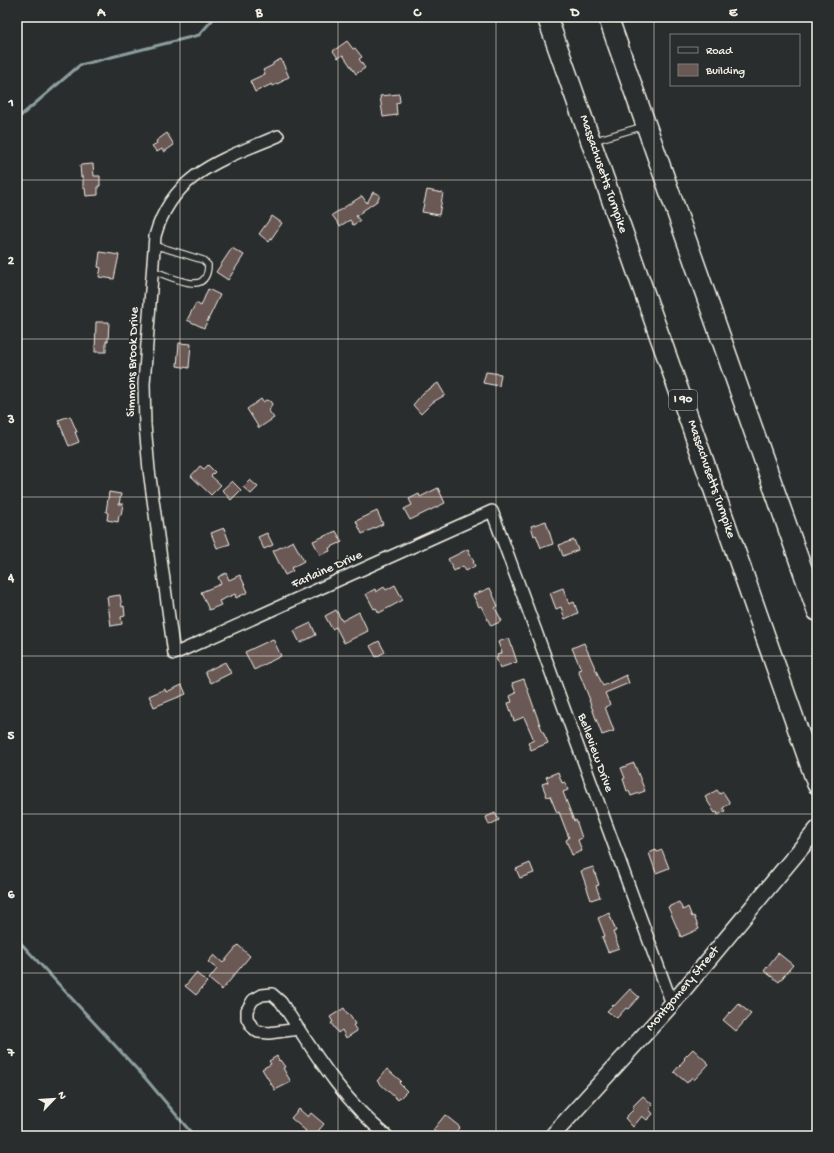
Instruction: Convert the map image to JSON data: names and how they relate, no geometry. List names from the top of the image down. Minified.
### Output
{"streets":{"highway":["Massachusetts Turnpike","I 90"],"main road":["Montgomery Street"],"street":["Simmons Brook Drive","Farlaine Drive","Belleview Drive"]},"crossings":[["Simmons Brook Drive","Farlaine Drive"],["Farlaine Drive","Belleview Drive"],["Belleview Drive","Montgomery Street"]],"legend":["Road","Building"],"north":"top right","grid":{"columns":["A","B","C","D","E"],"rows":["1","2","3","4","5","6","7"]}}
